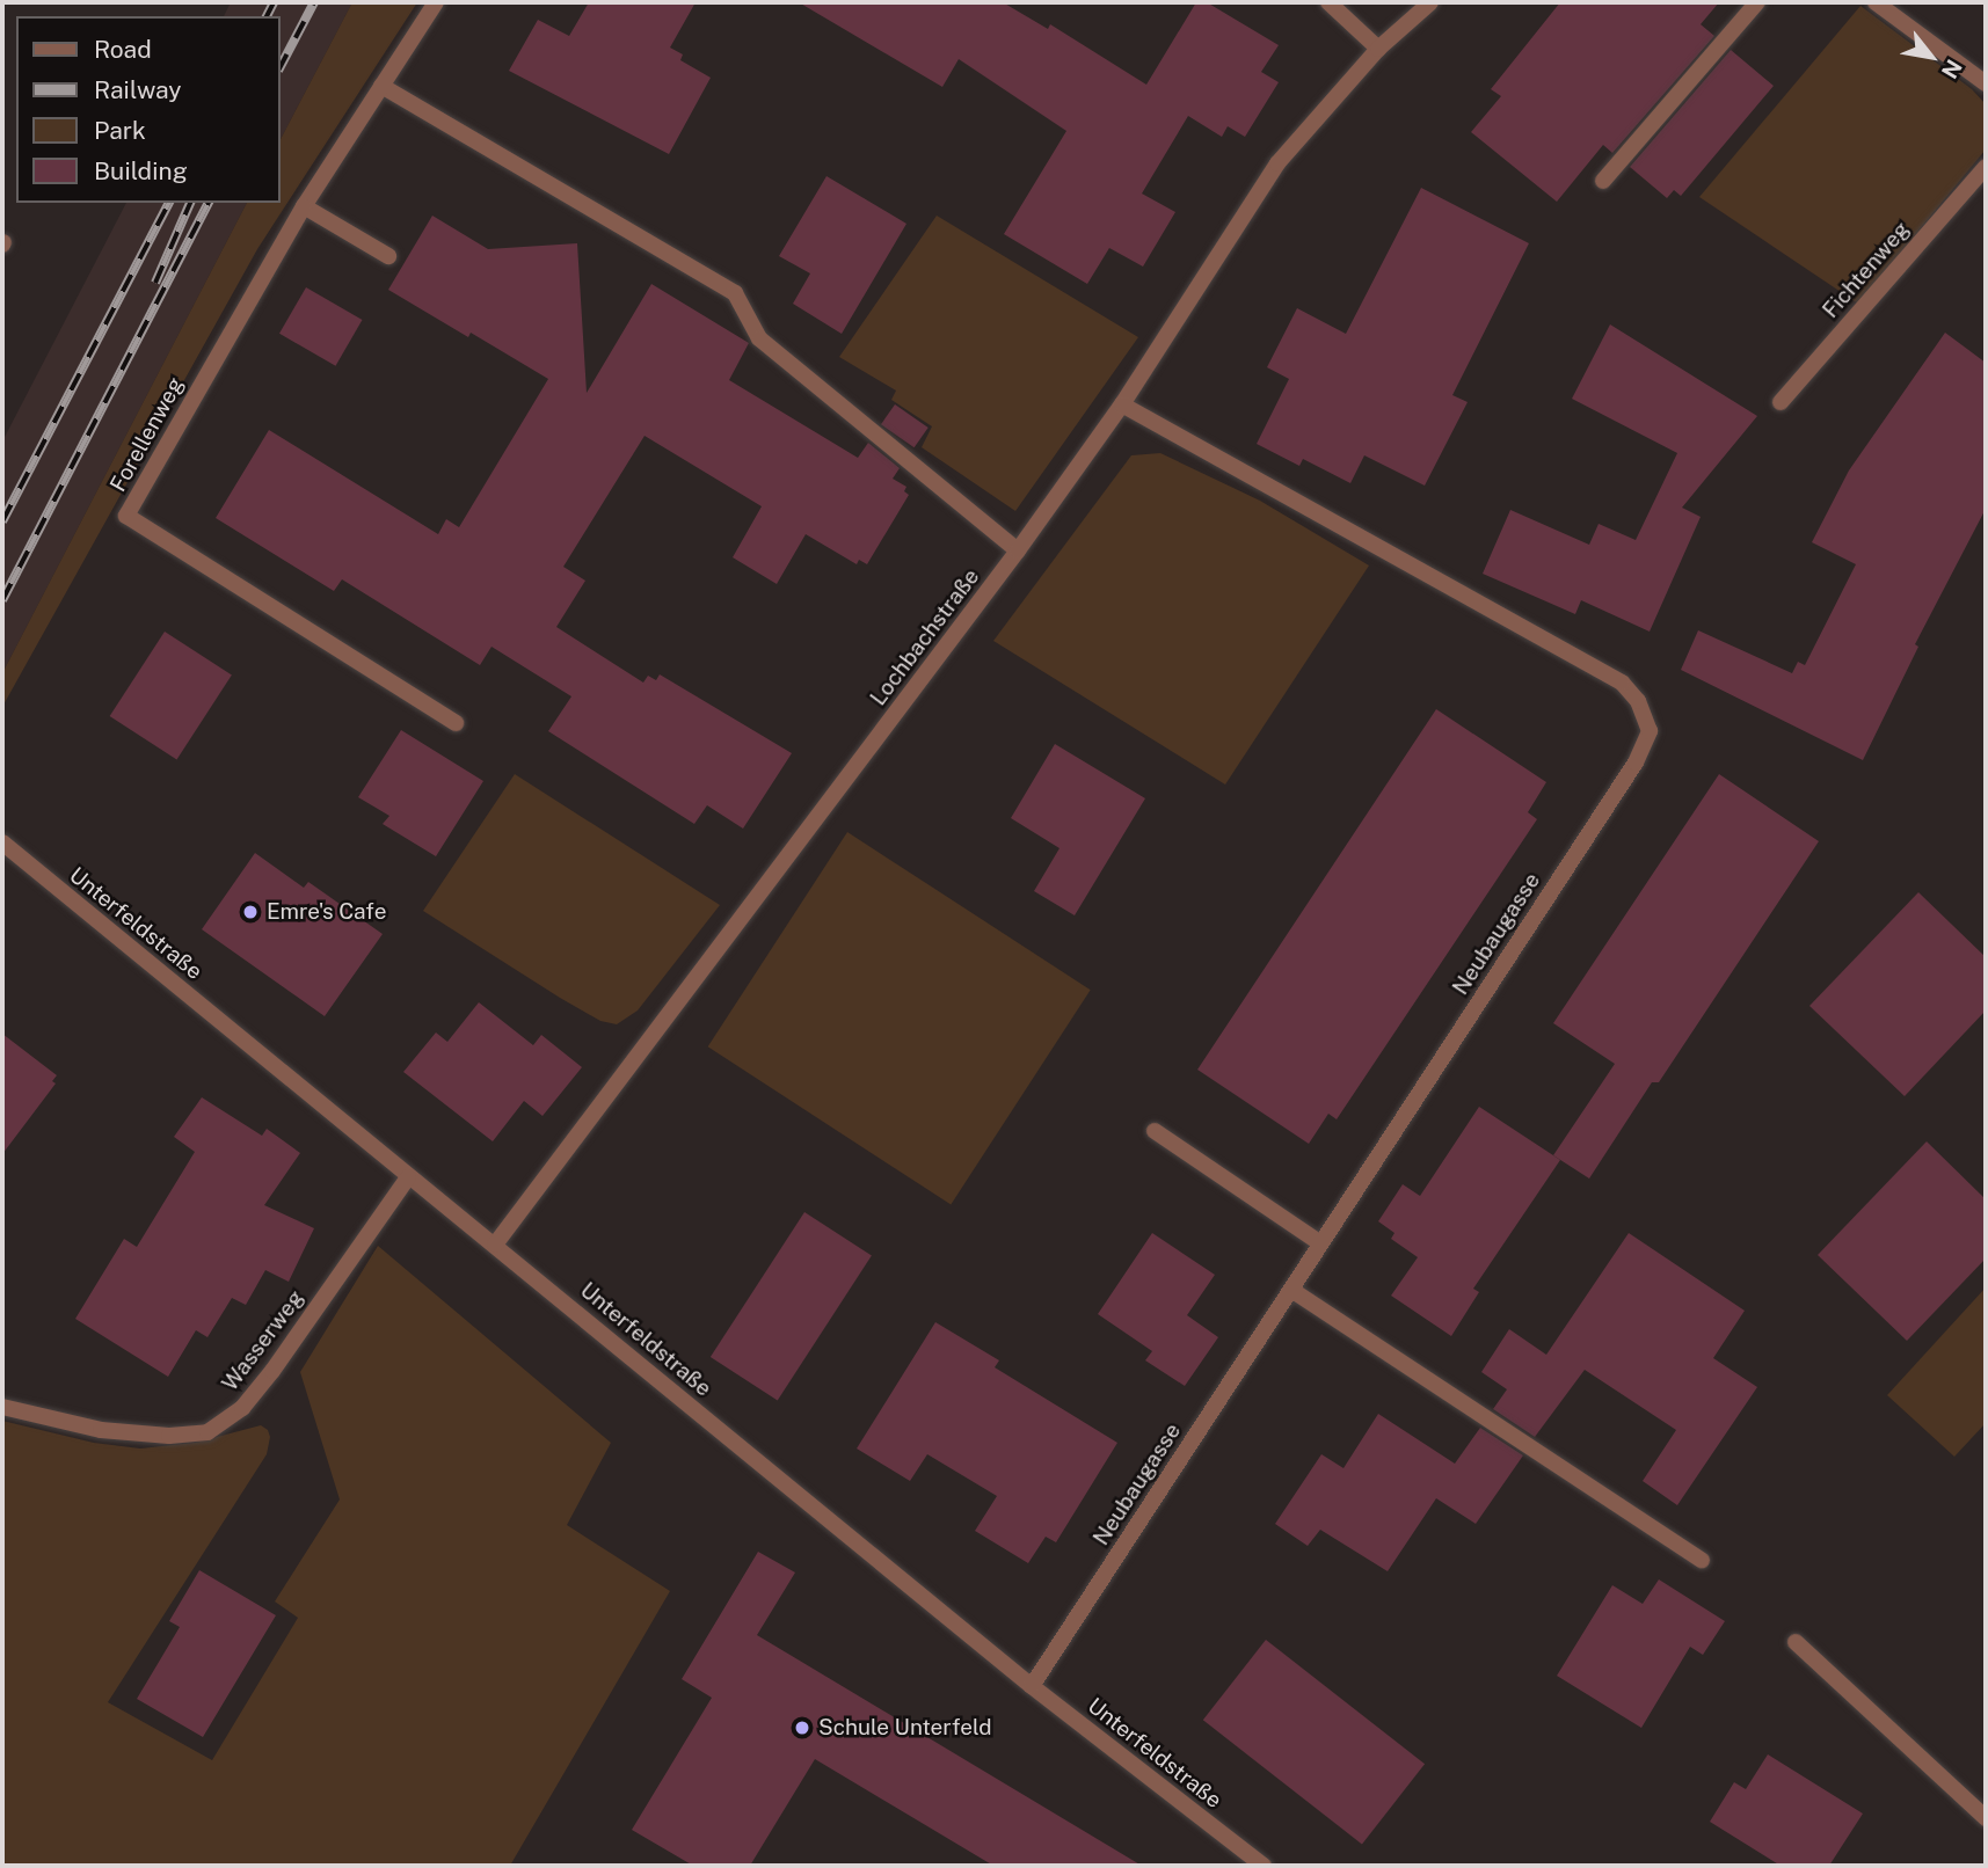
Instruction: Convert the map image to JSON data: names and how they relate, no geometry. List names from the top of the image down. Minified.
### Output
{"streets":{"street":["Fichtenweg","Forellenweg","Lochbachstraße","Unterfeldstraße","Neubaugasse","Wasserweg"]},"crossings":[["Lochbachstraße","Unterfeldstraße"],["Lochbachstraße","Neubaugasse"],["Unterfeldstraße","Neubaugasse"],["Unterfeldstraße","Wasserweg"]],"places":["Emre's Cafe","Schule Unterfeld"],"legend":["Road","Railway","Park","Building"],"north":"bottom right"}
